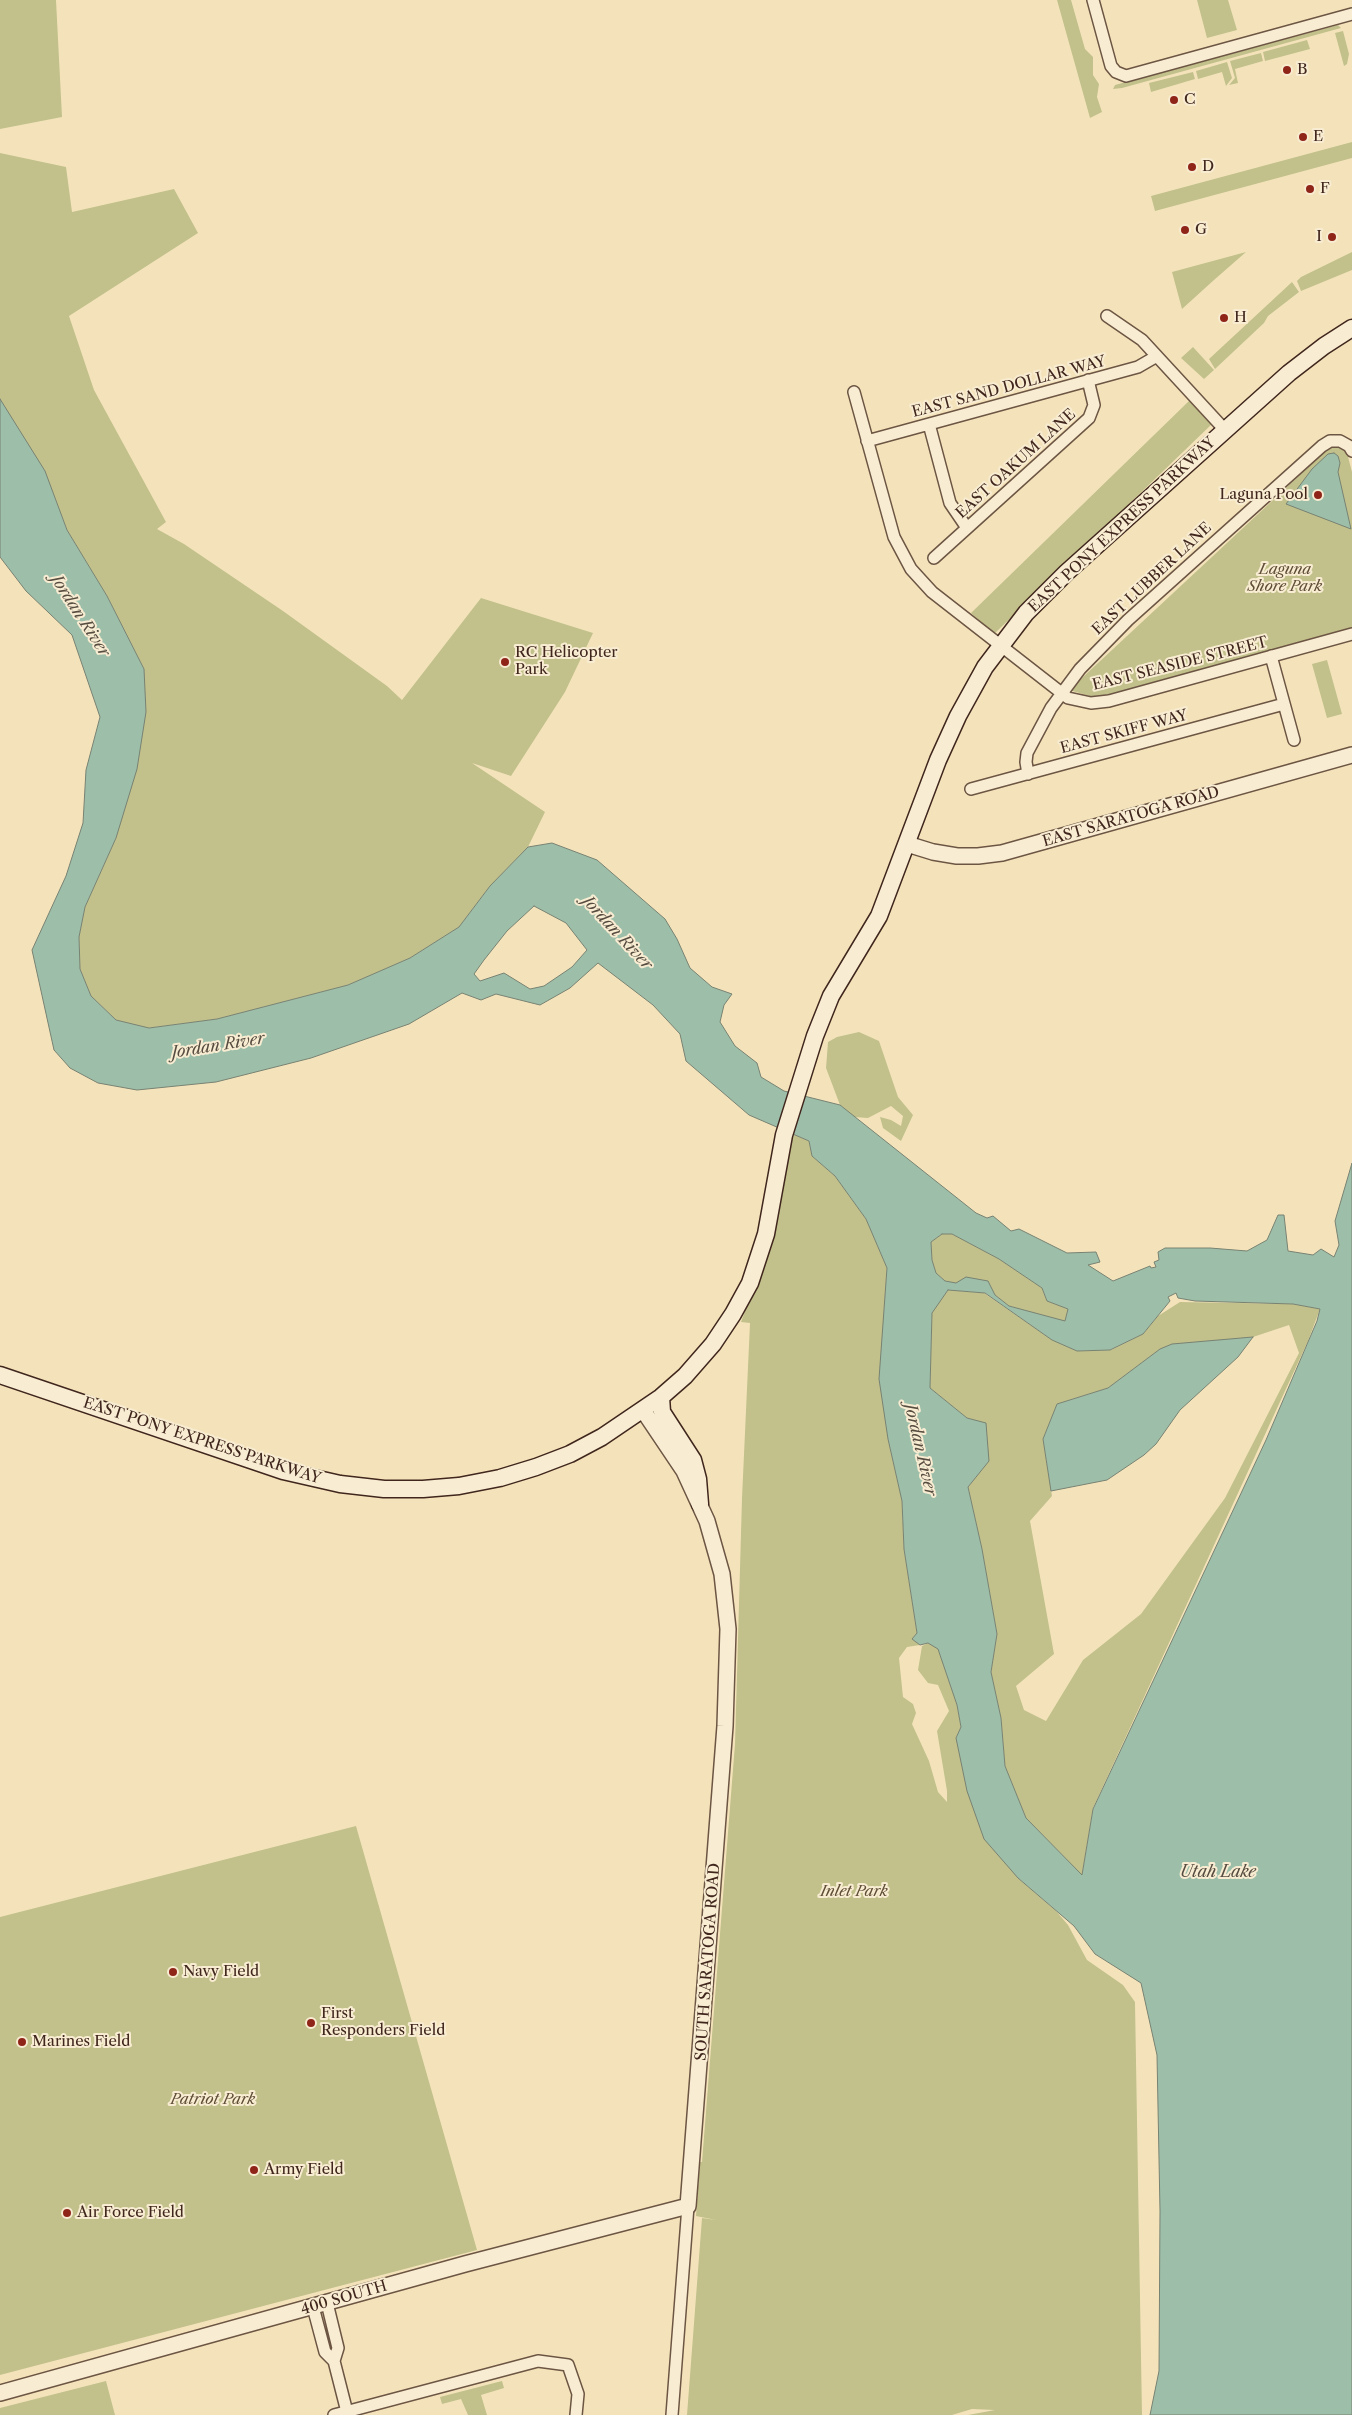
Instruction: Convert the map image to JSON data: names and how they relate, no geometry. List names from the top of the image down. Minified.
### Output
{"streets":{"main road":["EAST PONY EXPRESS PARKWAY"],"street":["EAST SAND DOLLAR WAY","EAST OAKUM LANE","EAST LUBBER LANE","EAST SEASIDE STREET","EAST SKIFF WAY","EAST SARATOGA ROAD","SOUTH SARATOGA ROAD","400 SOUTH"]},"crossings":[["EAST SAND DOLLAR WAY","EAST OAKUM LANE"],["EAST SAND DOLLAR WAY","EAST SEASIDE STREET"],["EAST PONY EXPRESS PARKWAY","EAST SEASIDE STREET"],["EAST PONY EXPRESS PARKWAY","EAST SARATOGA ROAD"],["EAST PONY EXPRESS PARKWAY","SOUTH SARATOGA ROAD"],["EAST LUBBER LANE","EAST SEASIDE STREET"],["EAST LUBBER LANE","EAST SKIFF WAY"],["SOUTH SARATOGA ROAD","400 SOUTH"]],"water":["Jordan River","Utah Lake"],"parks":["Laguna Shore Park","Inlet Park","Patriot Park"],"places":["B","C","E","D","F","G","I","H","Laguna Pool","RC Helicopter Park","Navy Field","First Responders Field","Marines Field","Army Field","Air Force Field"]}
